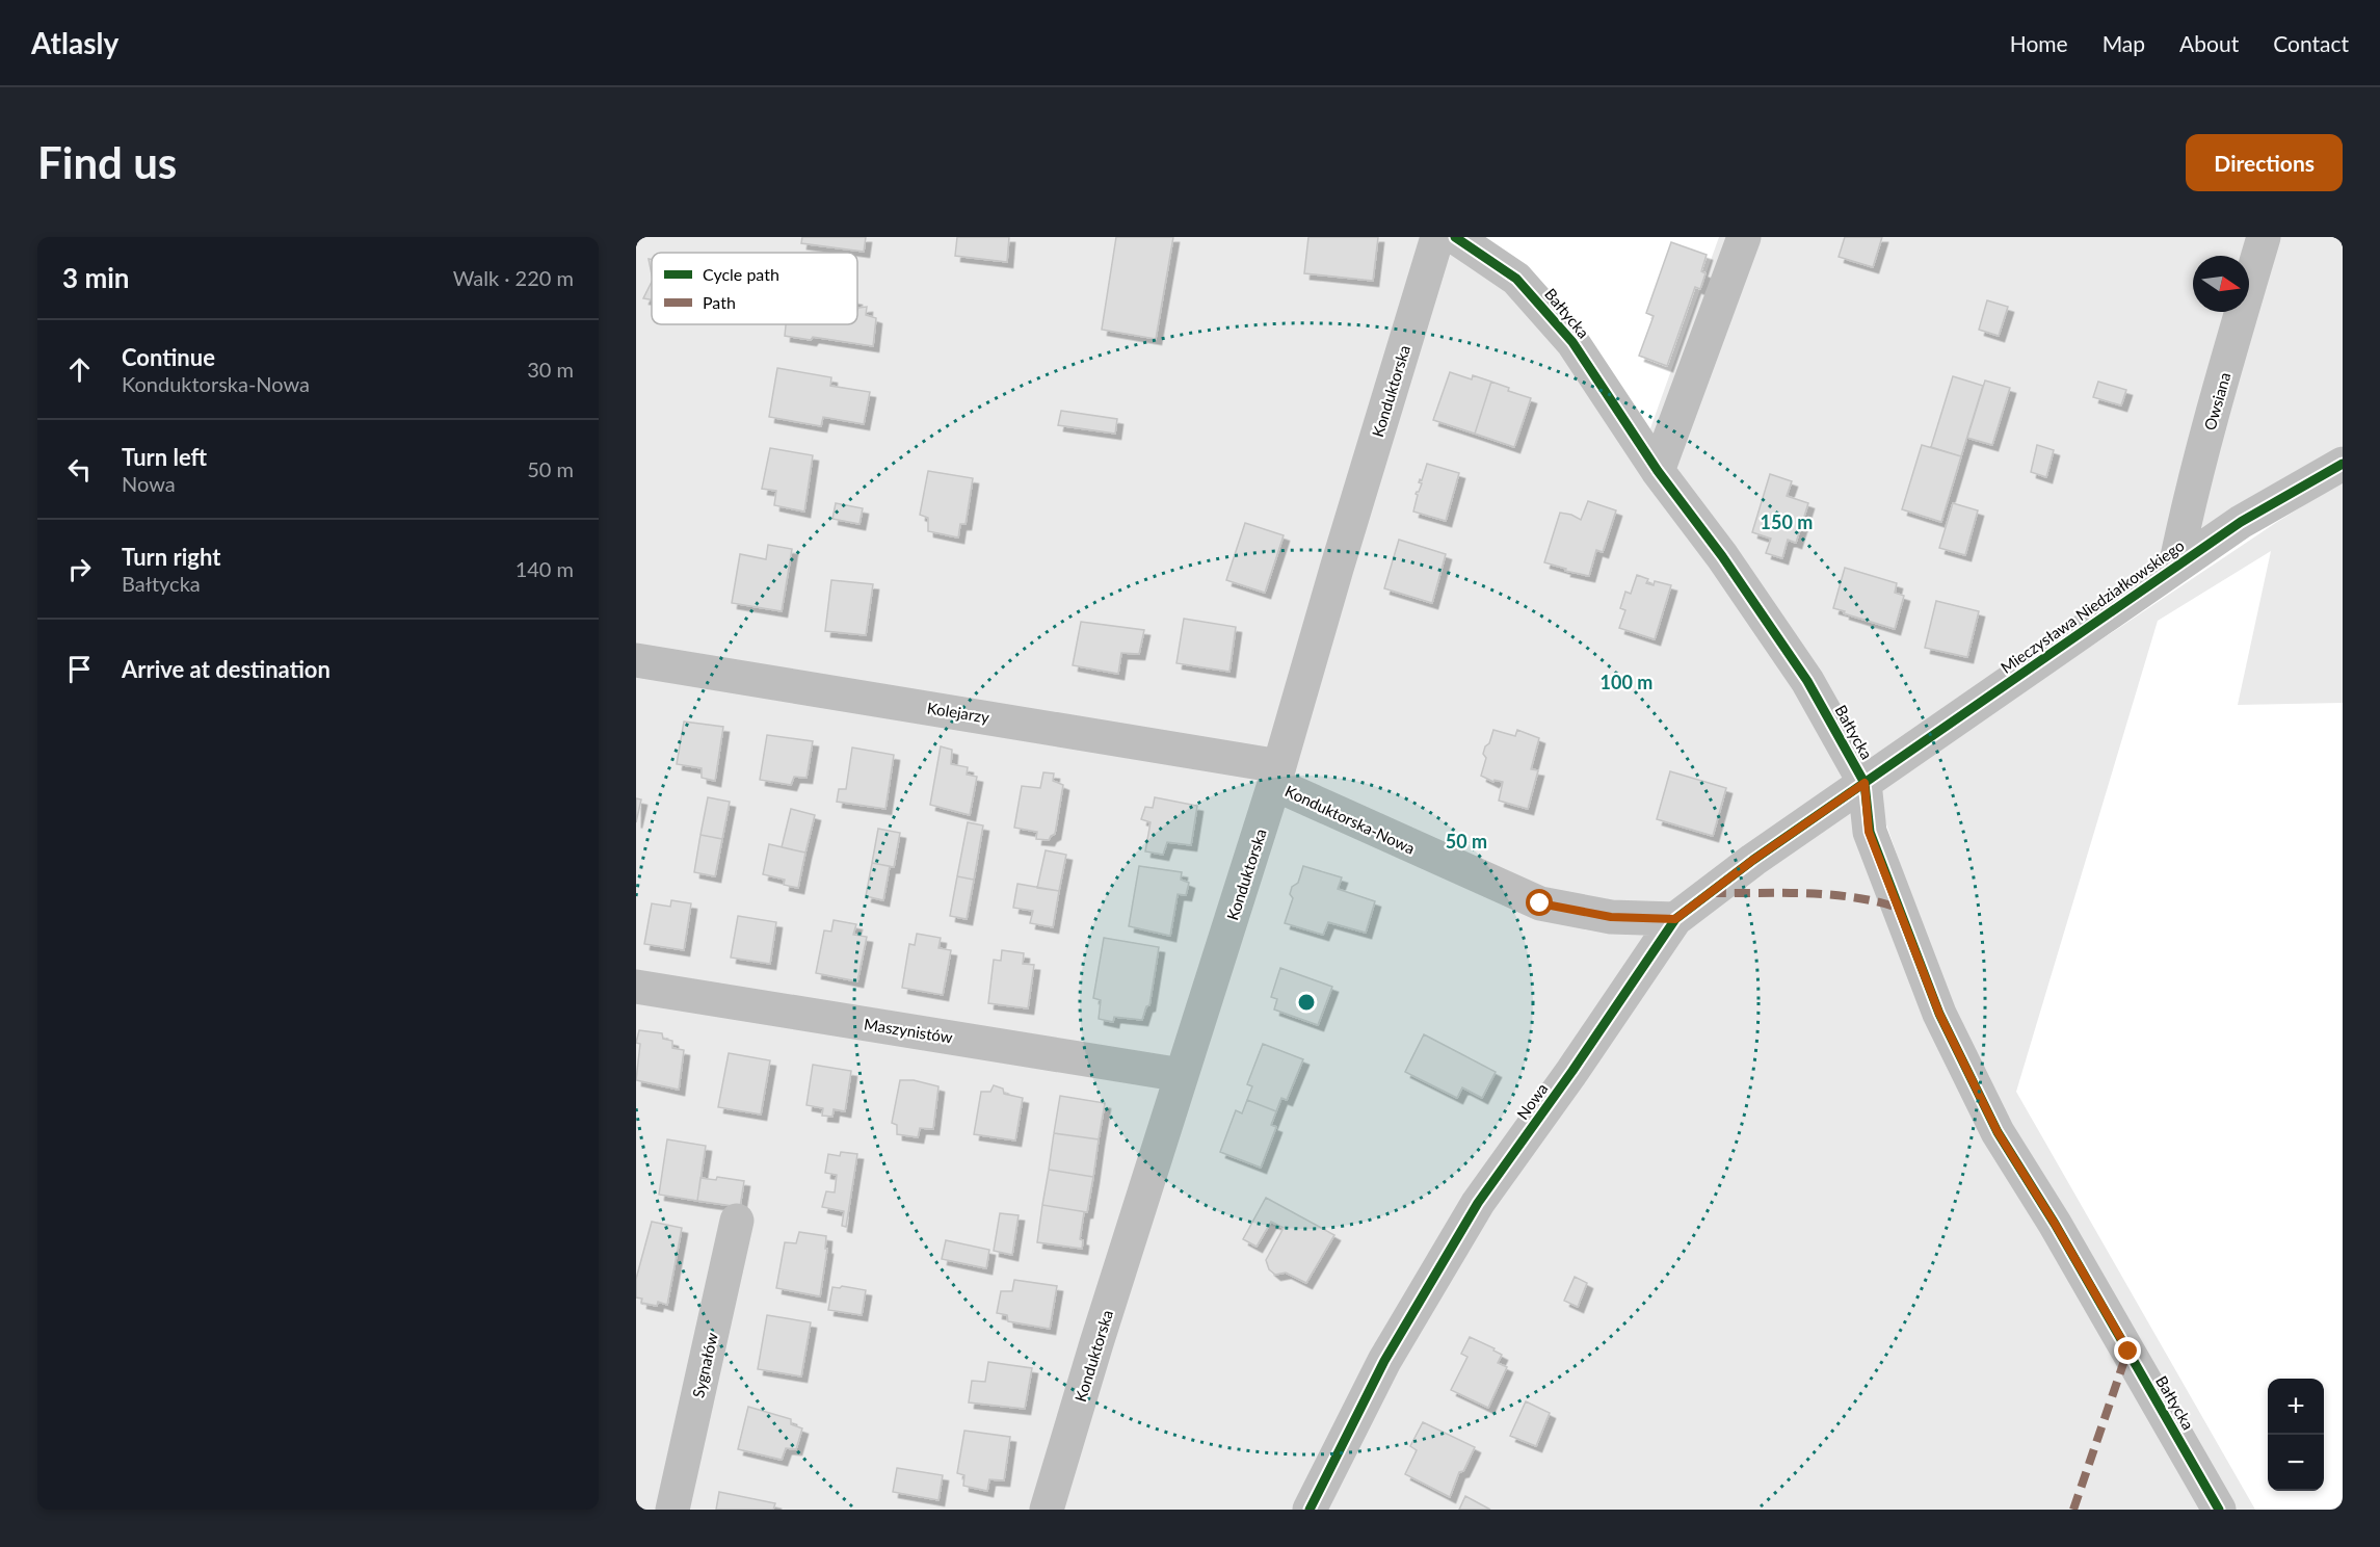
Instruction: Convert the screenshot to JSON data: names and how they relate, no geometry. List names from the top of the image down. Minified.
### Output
{"streets":{"street":["Bałtycka","Konduktorska","Owsiana","Mieczysława Niedziałkowskiego","Kolejarzy","Konduktorska-Nowa","Maszynistów","Nowa","Sygnałów"]},"crossings":[["Bałtycka","Mieczysława Niedziałkowskiego"],["Bałtycka","Nowa"],["Konduktorska","Kolejarzy"],["Konduktorska","Konduktorska-Nowa"],["Konduktorska","Maszynistów"],["Owsiana","Mieczysława Niedziałkowskiego"],["Mieczysława Niedziałkowskiego","Nowa"],["Kolejarzy","Konduktorska-Nowa"],["Konduktorska-Nowa","Nowa"]],"legend":["Cycle path","Path"],"north":"right","page":{"header":"Atlasly","nav":["Home","Map","About","Contact"],"buttons":"Directions","title":"Find us","heading":["3 min","Walk · 220 m"],"list":[["Continue","Konduktorska-Nowa","30 m"],["Turn left","Nowa","50 m"],["Turn right","Bałtycka","140 m"],"Arrive at destination"],"map_buttons":["+","−"]},"rings":["150 m","100 m","50 m"]}
